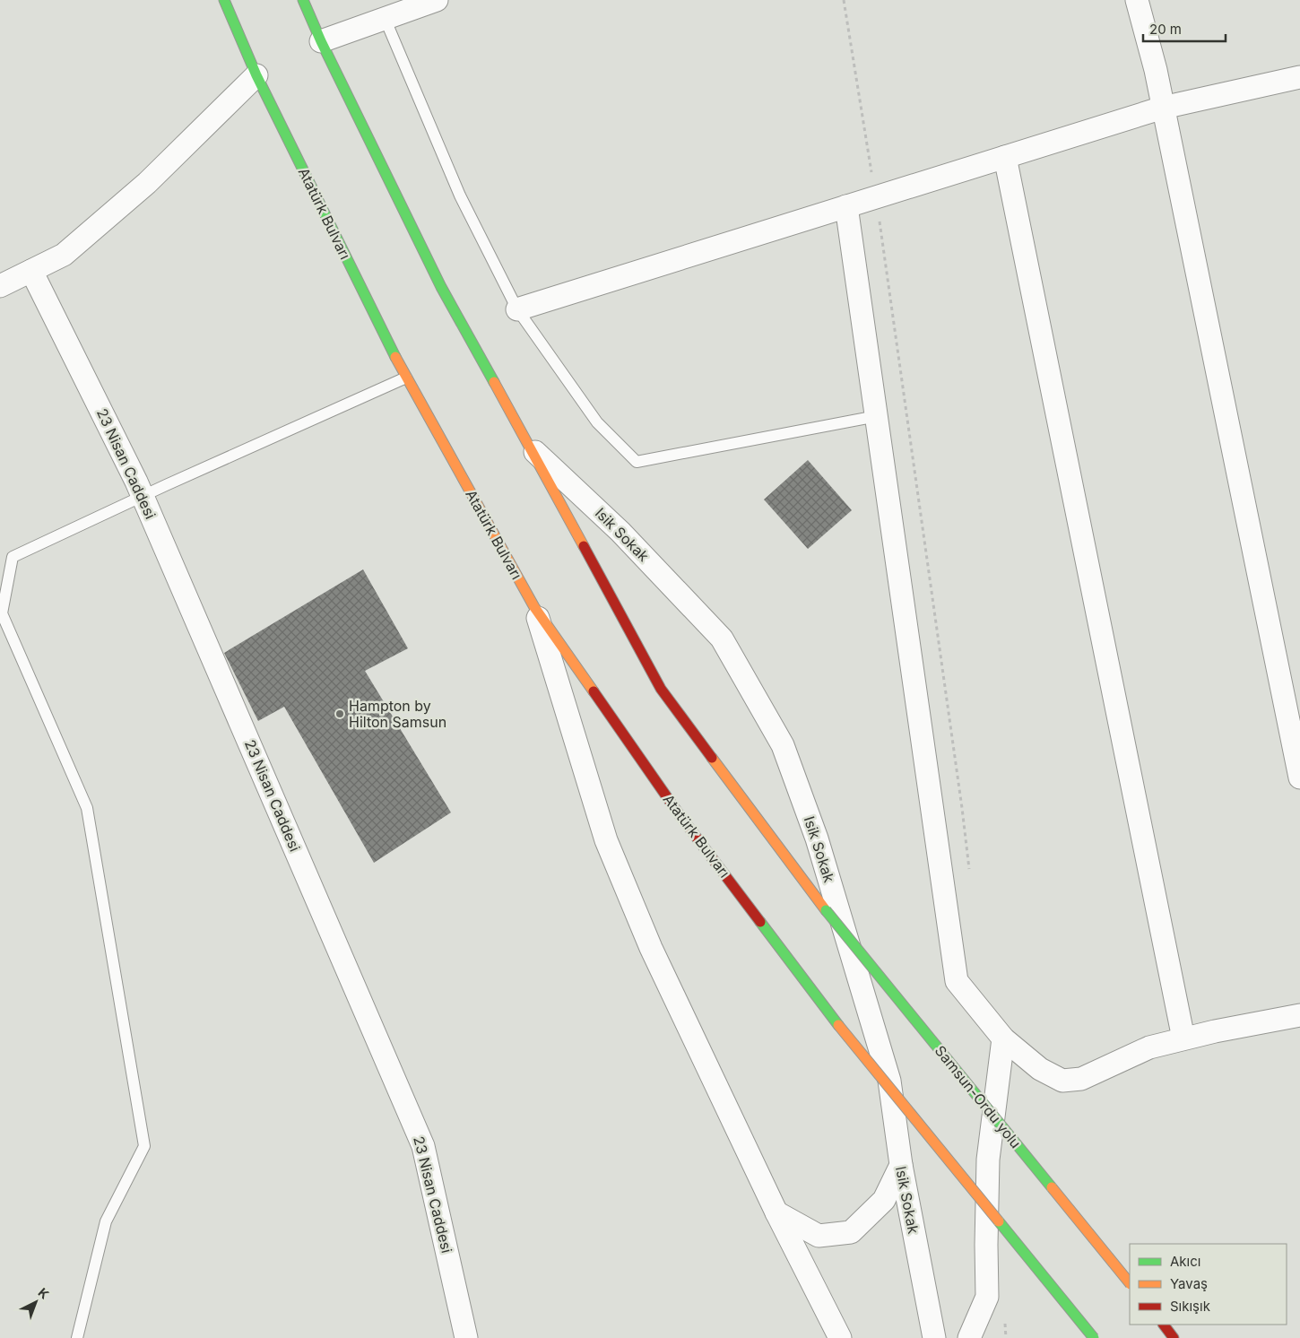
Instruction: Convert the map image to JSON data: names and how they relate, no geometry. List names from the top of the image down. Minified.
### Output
{"streets":{"highway":["Atatürk Bulvarı","Samsun-Ordu yolu"],"street":["23 Nisan Caddesi","Isik Sokak"]},"crossings":[["Isik Sokak","Samsun-Ordu yolu"]],"places":["Hampton by Hilton Samsun"],"legend":["Akıcı","Yavaş","Sıkışık"],"scale_bar":"20 m","north":"top right"}
